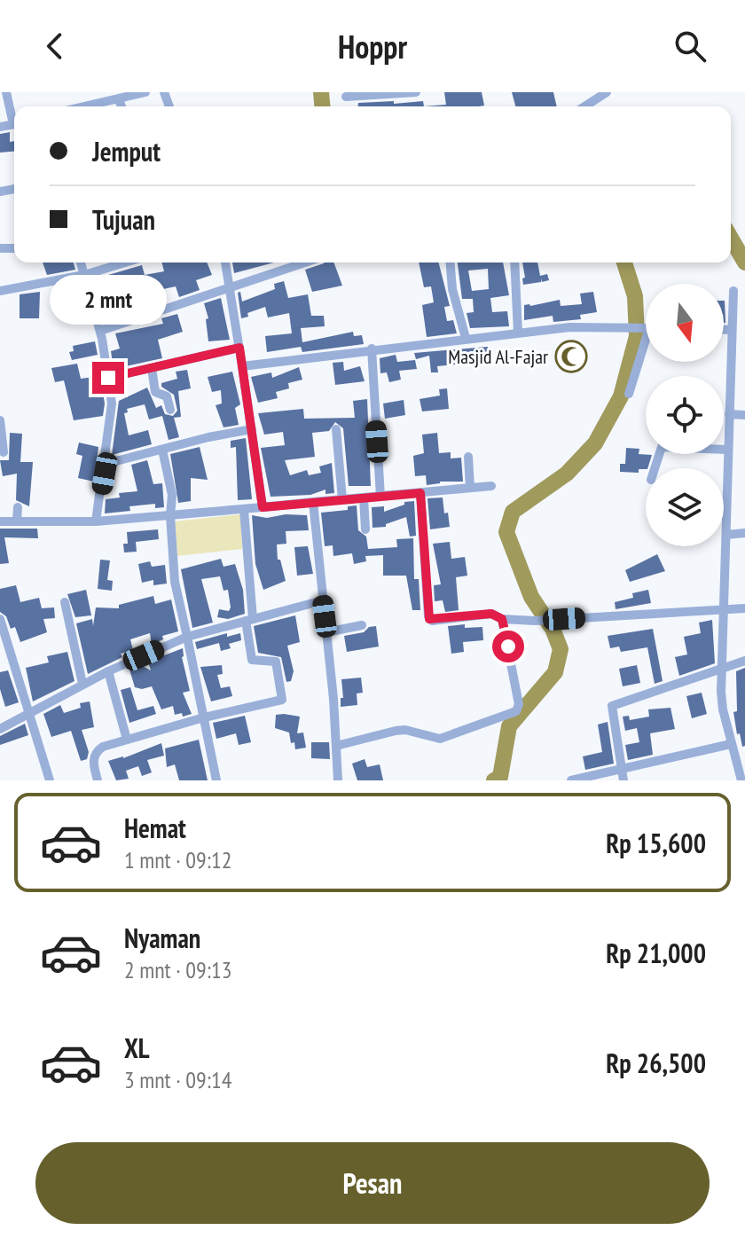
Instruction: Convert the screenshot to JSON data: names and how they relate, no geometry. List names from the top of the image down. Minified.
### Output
{"places":{"mosque":["Masjid Al-Fajar"]},"north":"bottom","page":{"header":"Hoppr","banner":["Jemput","Tujuan"],"bubble":"2 mnt","list":[{"name":"Hemat","note":"1 mnt · 09:12","value":"Rp 15,600"},{"name":"Nyaman","note":"2 mnt · 09:13","value":"Rp 21,000"},{"name":"XL","note":"3 mnt · 09:14","value":"Rp 26,500"}],"buttons":"Pesan"}}
